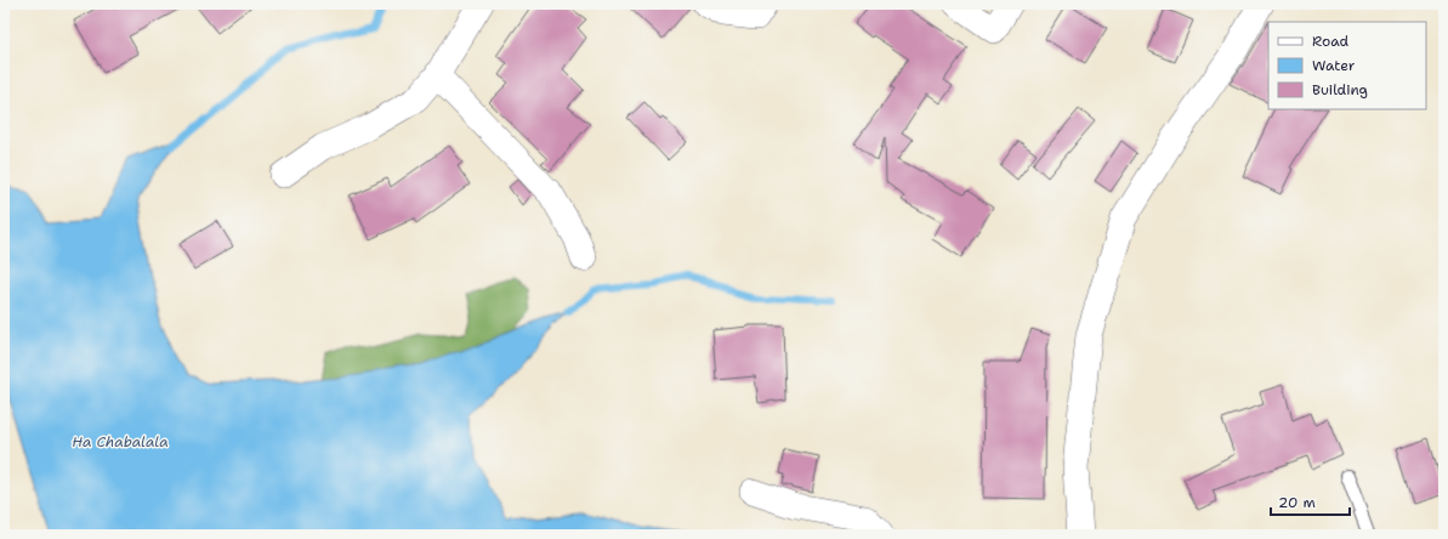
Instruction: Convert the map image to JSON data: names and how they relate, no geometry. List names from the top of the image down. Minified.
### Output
{"water":["Ha Chabalala"],"legend":["Road","Water","Building"],"scale_bar":"20 m"}
